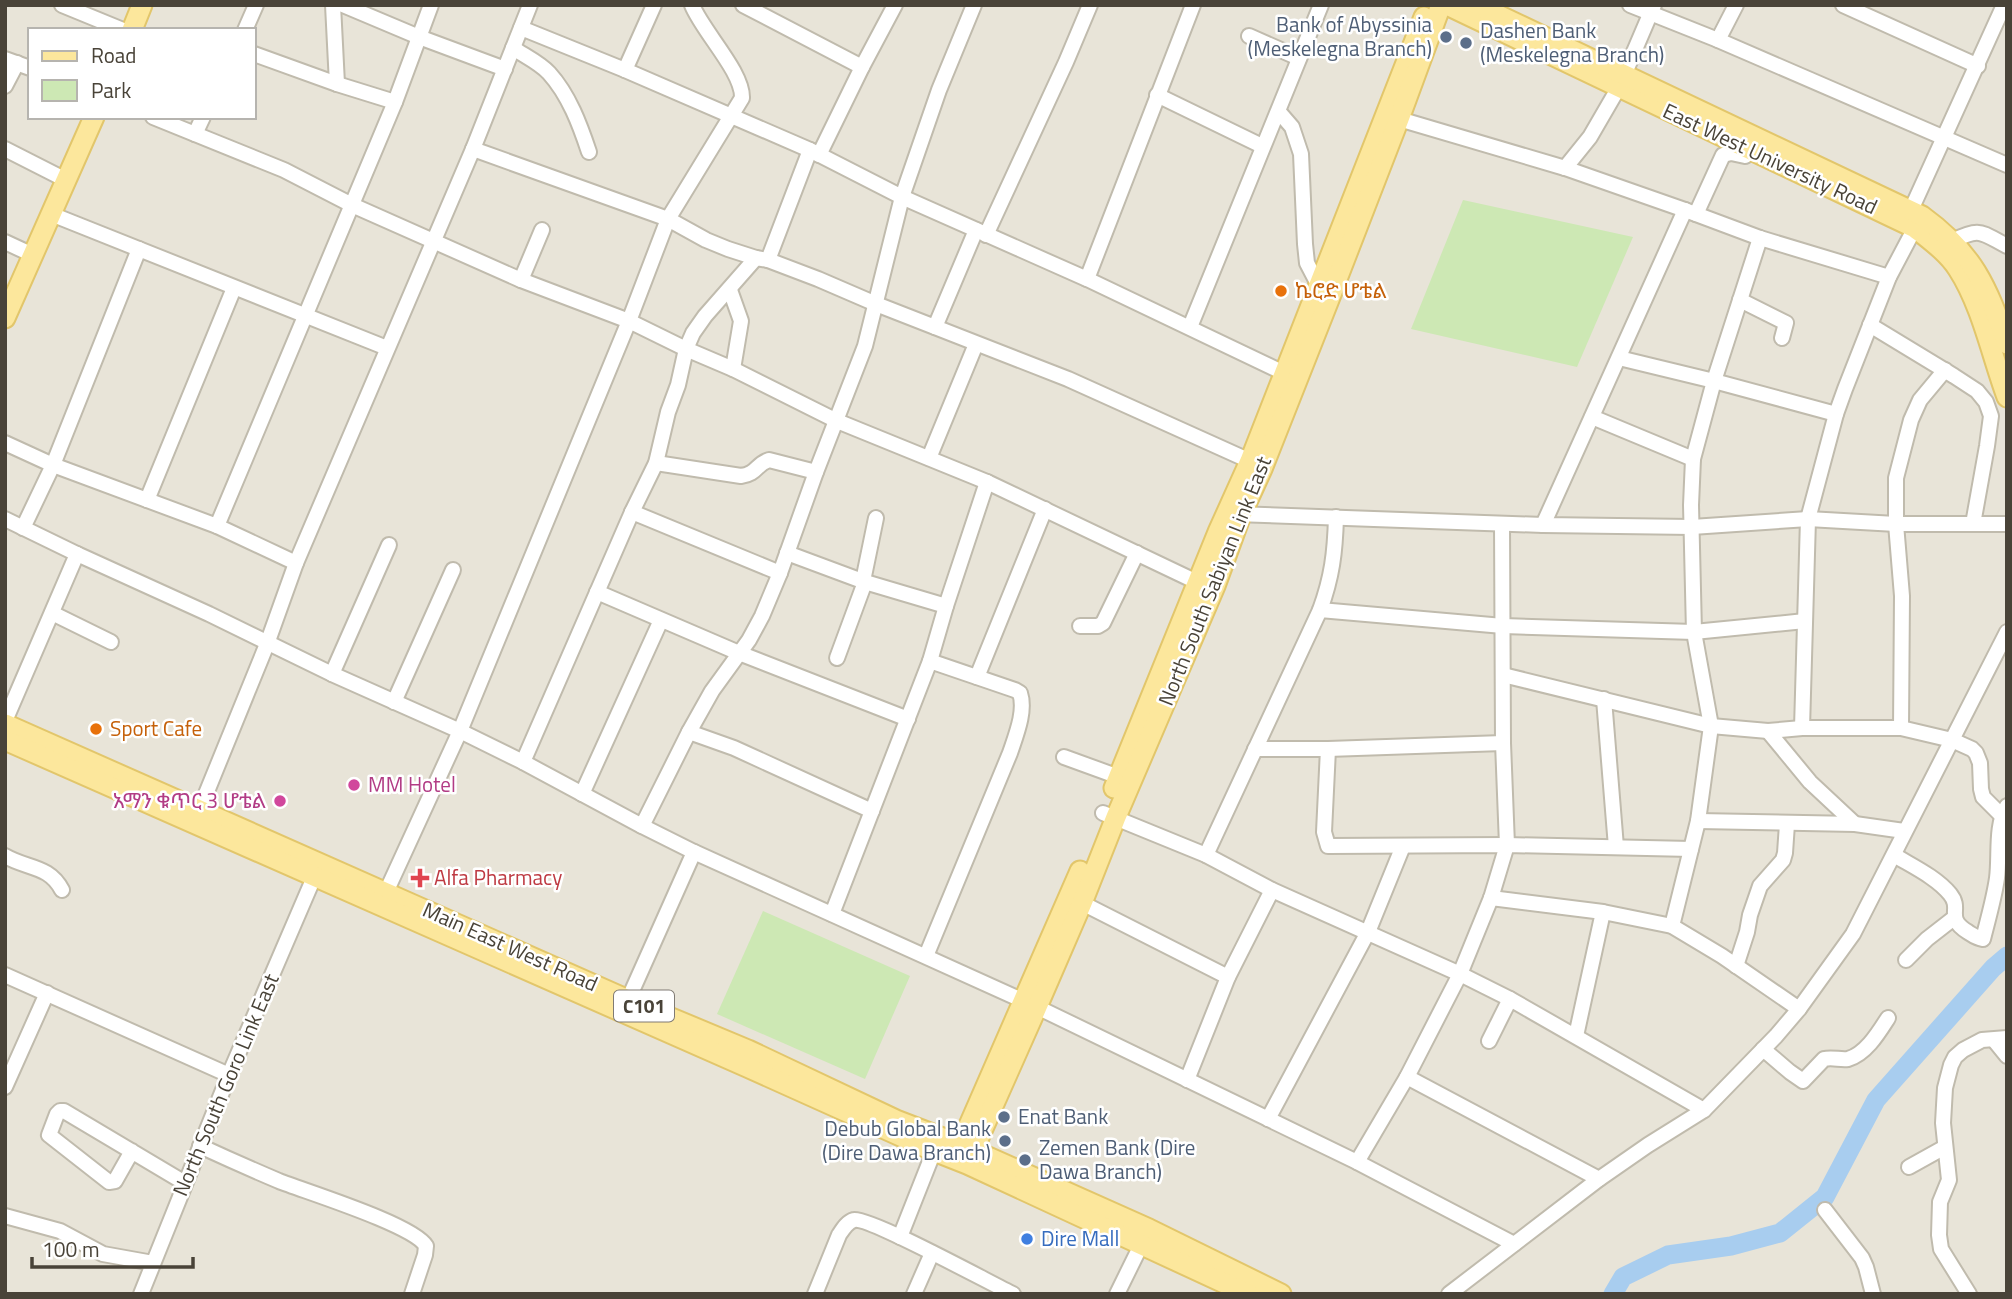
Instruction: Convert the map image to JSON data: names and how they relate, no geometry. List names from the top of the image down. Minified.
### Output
{"streets":{"main road":["East West University Road","North South Sabiyan Link East","Main East West Road","C101"],"street":["North South Goro Link East"]},"crossings":[["North South Sabiyan Link East","Main East West Road"],["Main East West Road","North South Goro Link East"]],"places":{"other":["Bank of Abyssinia (Meskelegna Branch)","Dashen Bank (Meskelegna Branch)","ኬሮድ ሆቴል","Sport Cafe","MM Hotel","አማን ቁጥር 3 ሆቴል","Enat Bank","Debub Global Bank (Dire Dawa Branch)","Zemen Bank (Dire Dawa Branch)","Dire Mall"],"health":["Alfa Pharmacy"]},"legend":["Road","Park"],"scale_bar":"100 m"}
